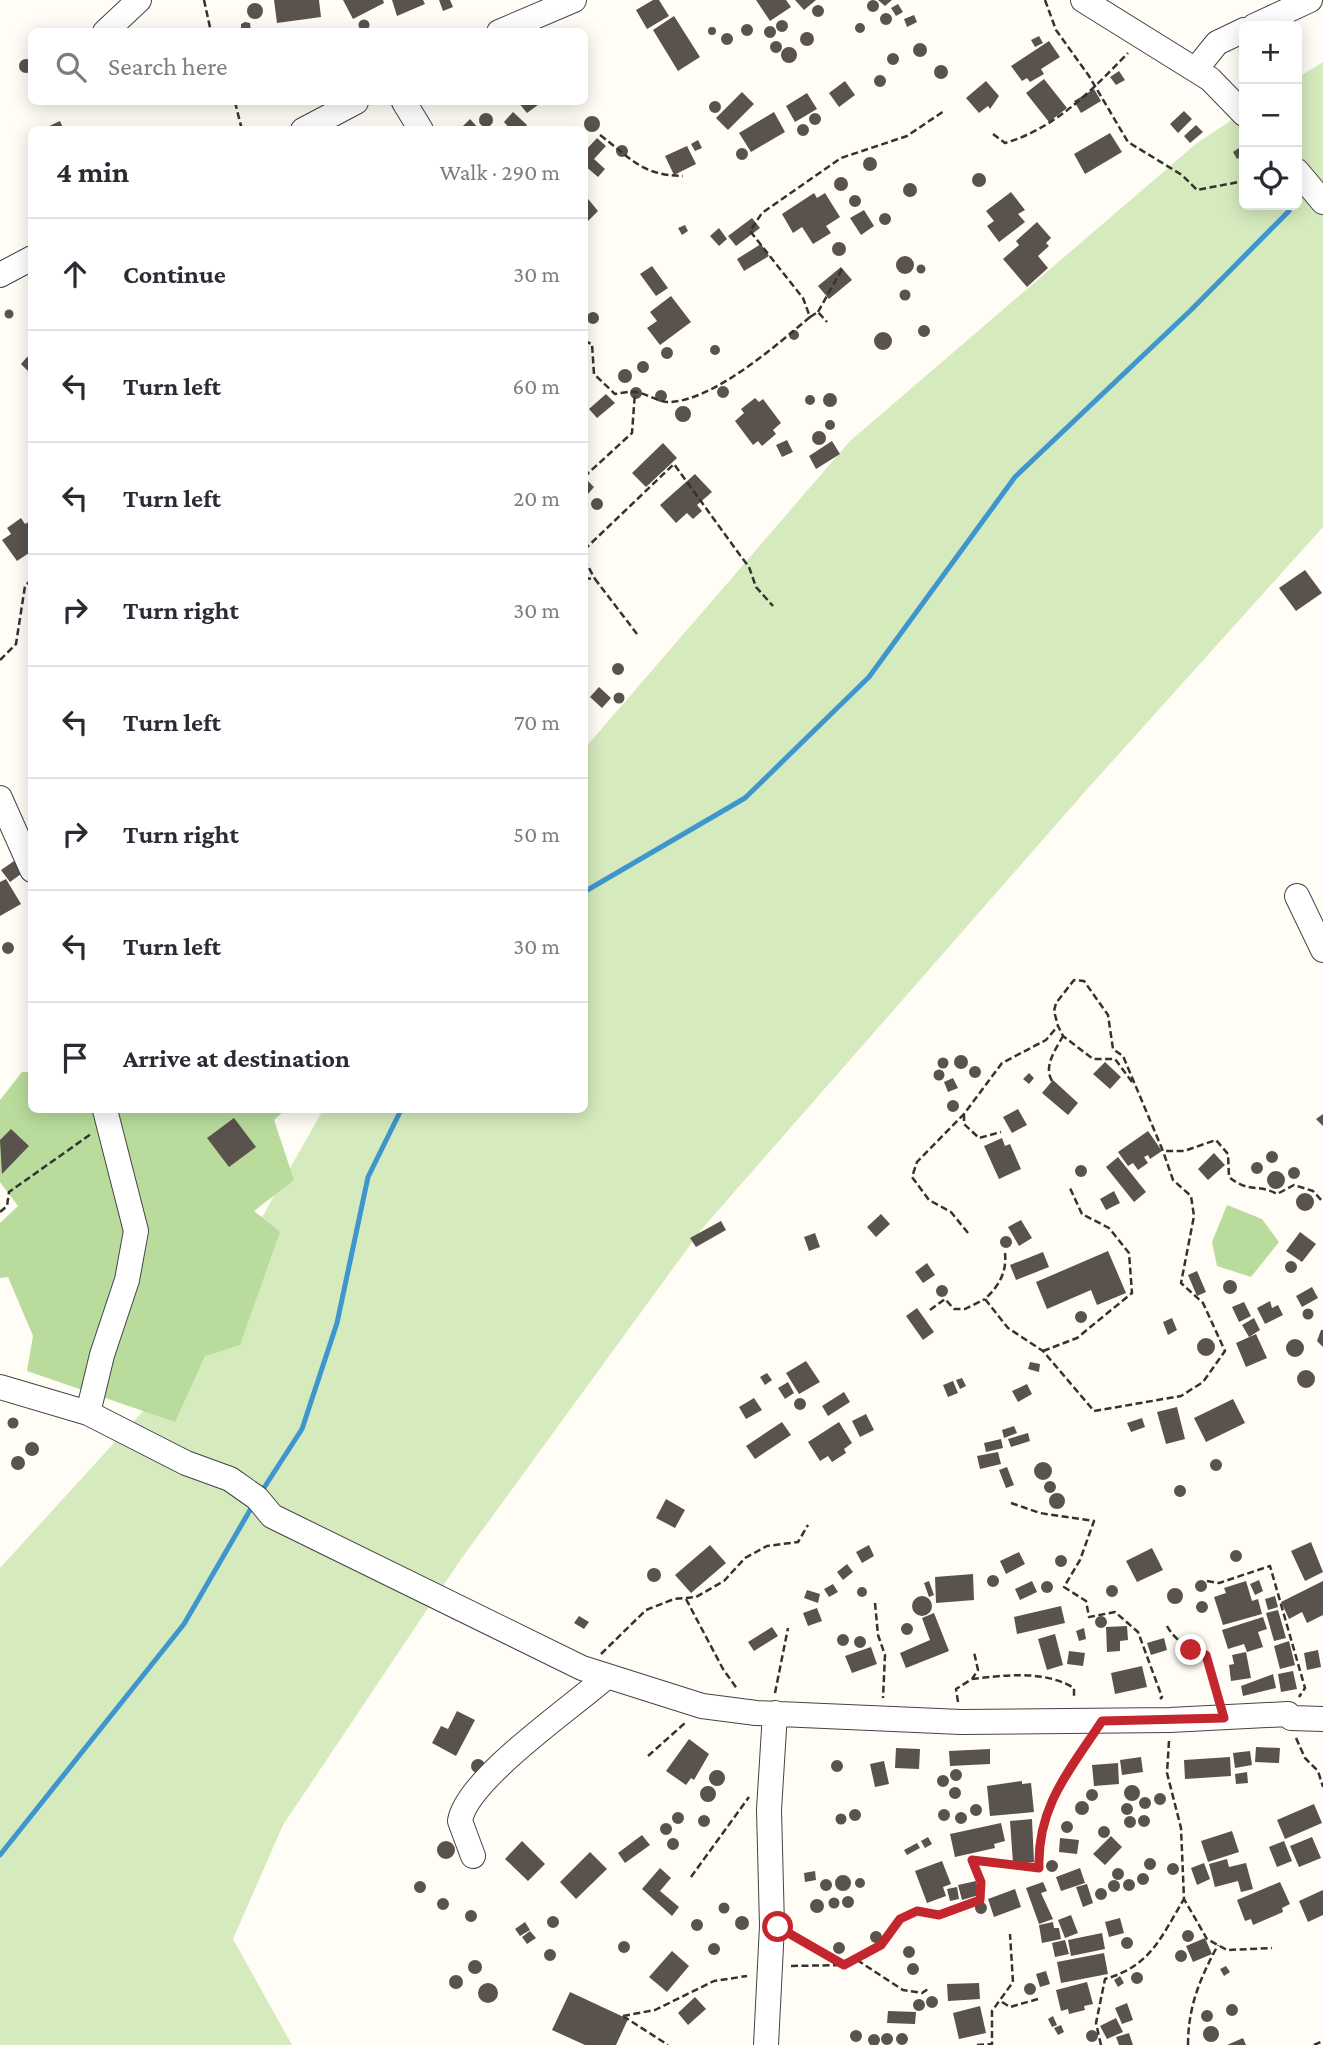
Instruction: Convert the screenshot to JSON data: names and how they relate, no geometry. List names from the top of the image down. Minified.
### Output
{"page":{"map_buttons":["+","−"],"search":"Search here","heading":["4 min","Walk · 290 m"],"list":[["Continue","30 m"],["Turn left","60 m"],["Turn left","20 m"],["Turn right","30 m"],["Turn left","70 m"],["Turn right","50 m"],["Turn left","30 m"],"Arrive at destination"]}}
